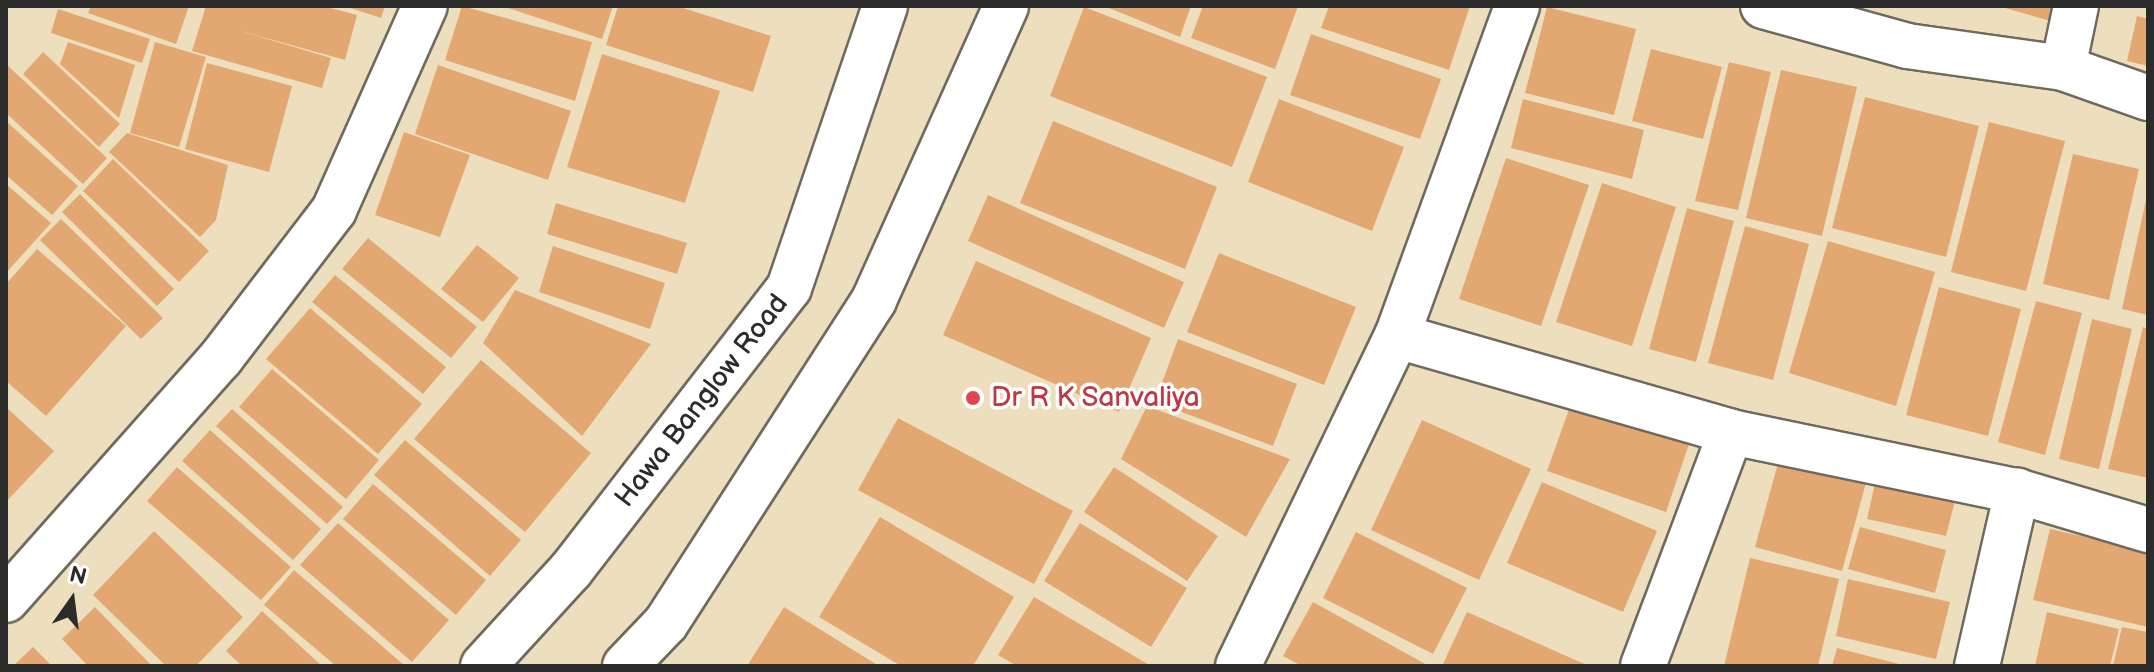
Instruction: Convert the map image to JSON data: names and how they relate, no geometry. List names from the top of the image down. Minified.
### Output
{"streets":{"street":["Hawa Banglow Road"]},"places":["Dr R K Sanvaliya"],"north":"top"}
